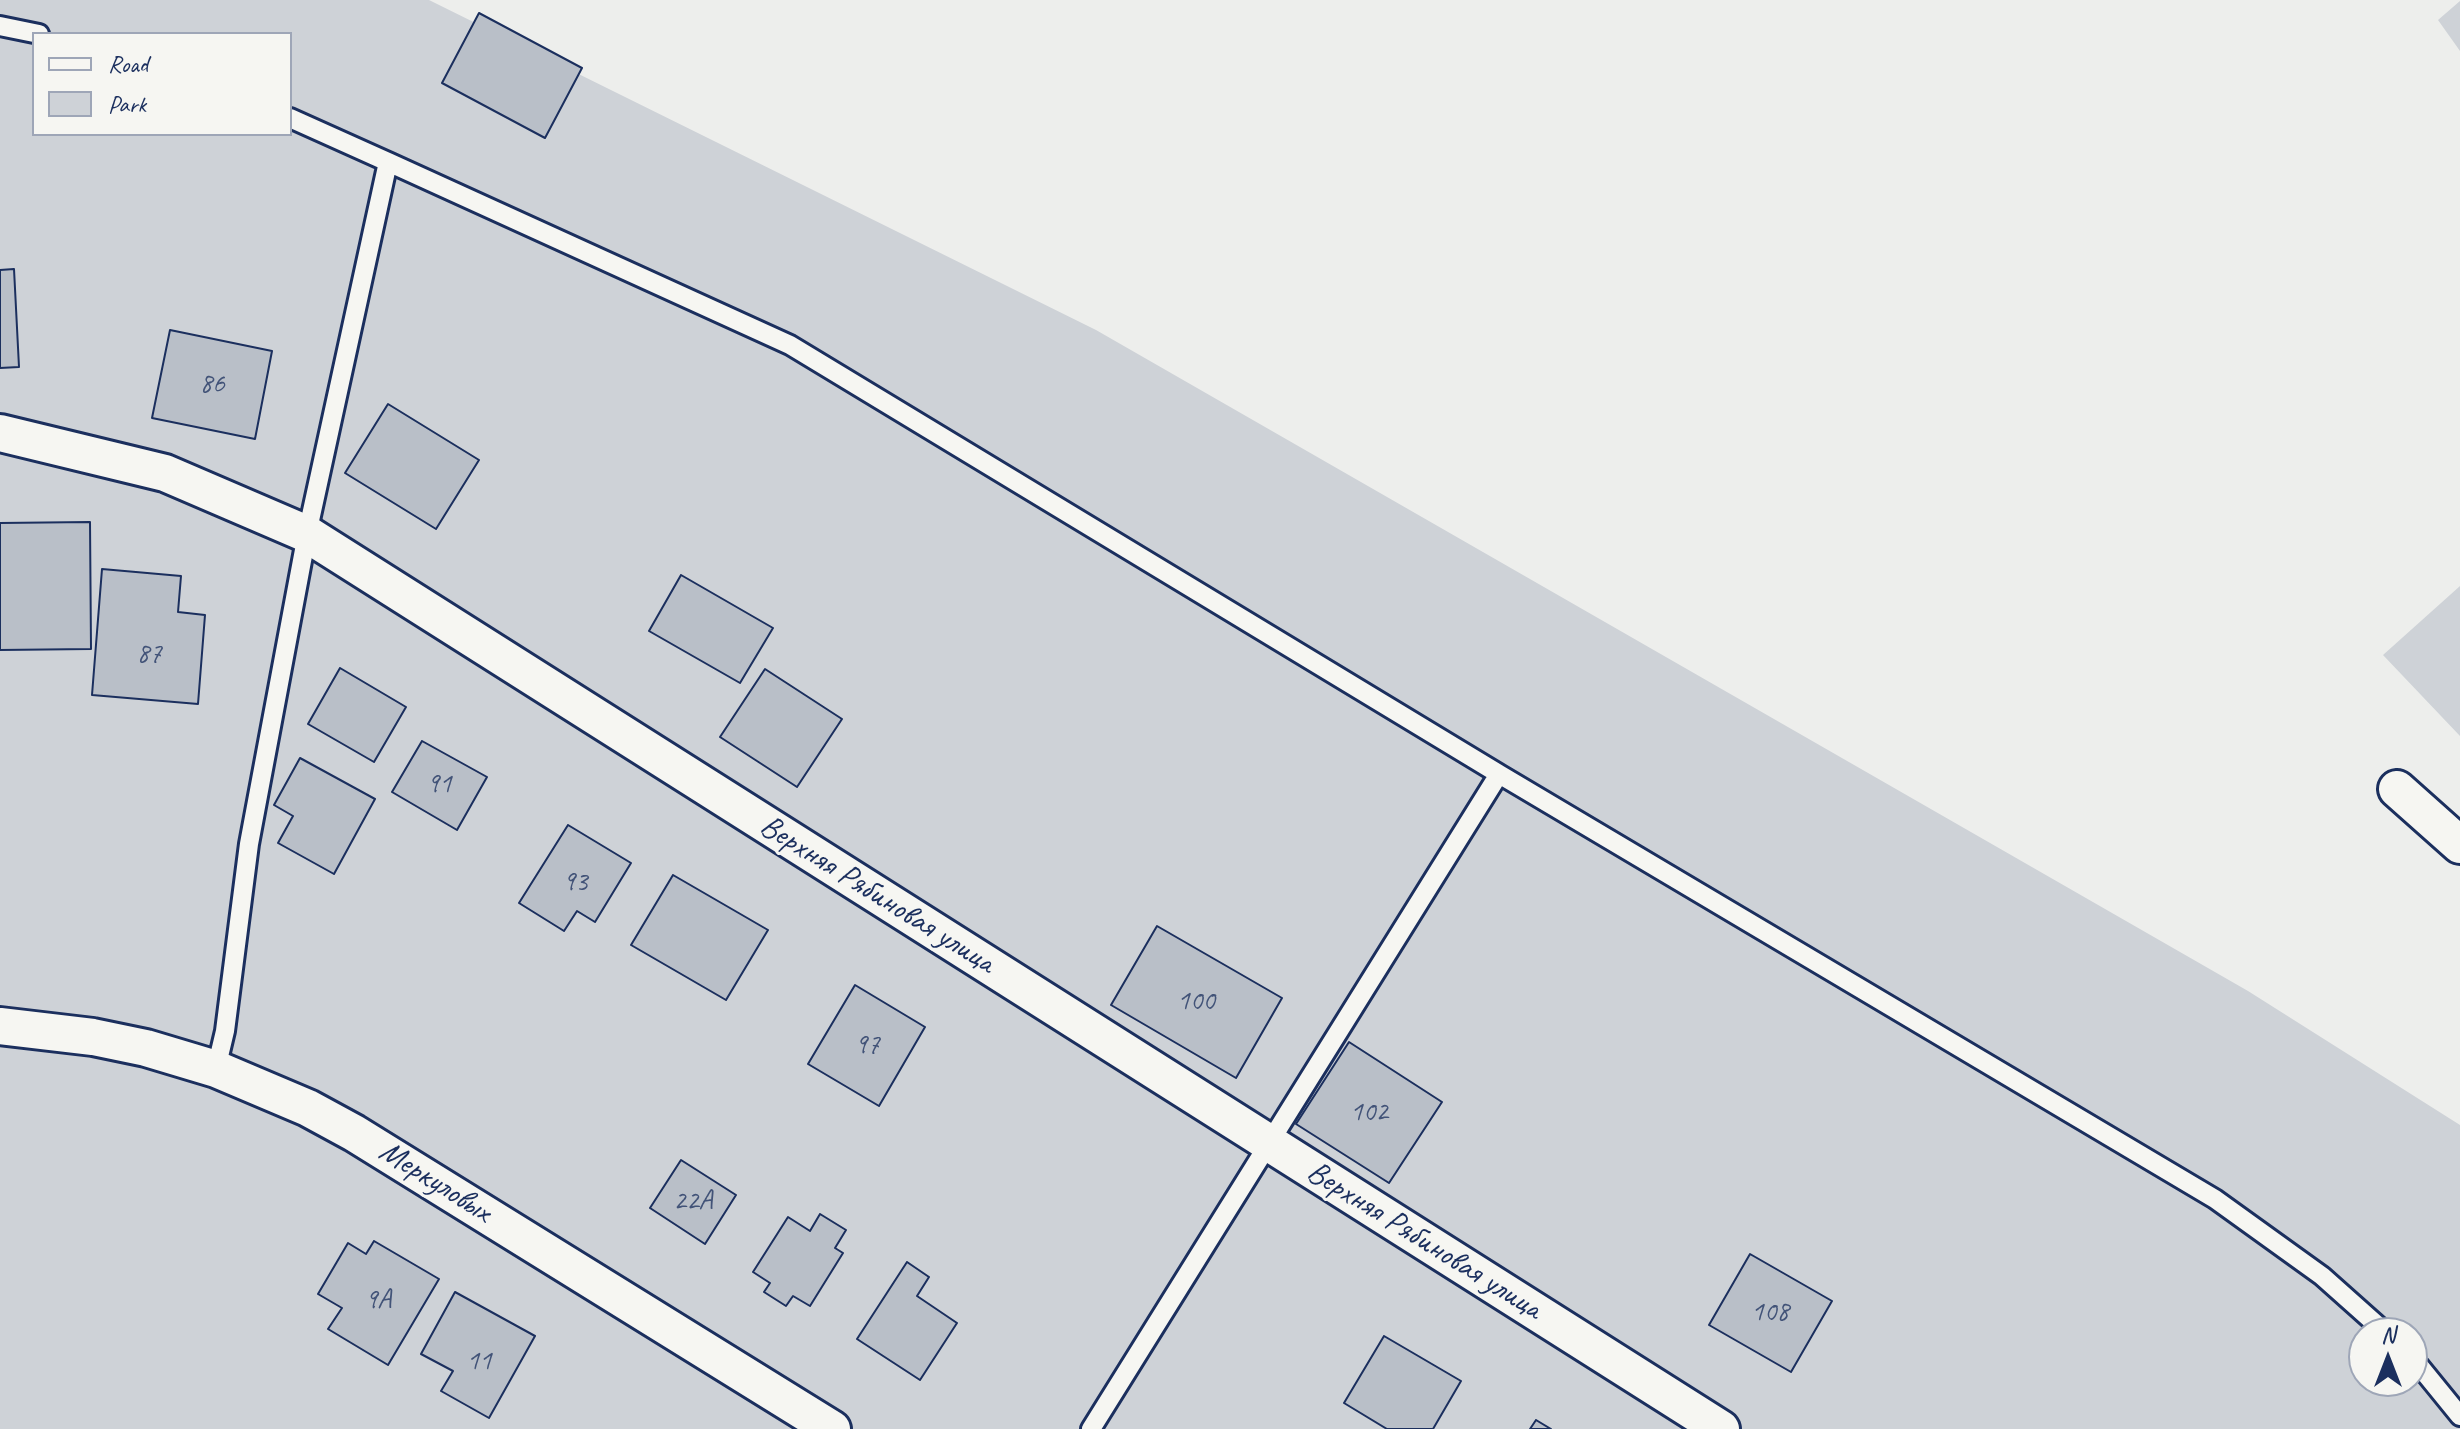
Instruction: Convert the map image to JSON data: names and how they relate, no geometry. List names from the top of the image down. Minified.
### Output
{"streets":{"street":["Верхняя Рябиновая улица","Меркуловых"]},"house_numbers":["86","87","91","93","100","97","102","22А","9А","108","11"],"legend":["Road","Park"],"north":"top"}
